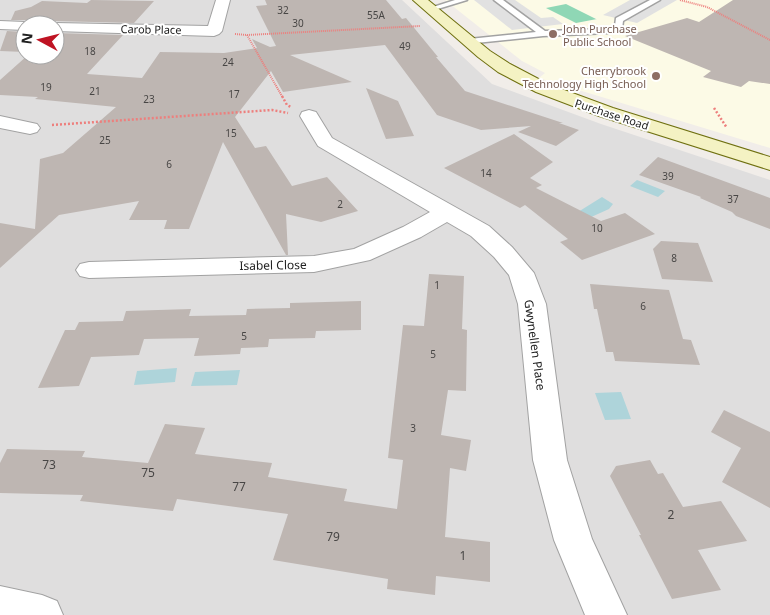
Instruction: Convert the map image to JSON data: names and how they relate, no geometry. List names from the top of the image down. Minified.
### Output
{"streets":{"main road":["Purchase Road"],"street":["Carob Place","Isabel Close","Gwynellen Place"]},"crossings":[["Isabel Close","Gwynellen Place"]],"places":["John Purchase Public School","Cherrybrook Technology High School"],"house_numbers":["32","55A","30","49","18","24","19","21","17","23","15","25","6","14","39","37","2","10","8","1","6","5","5","3","73","75","77","2","79","1"],"north":"left"}
